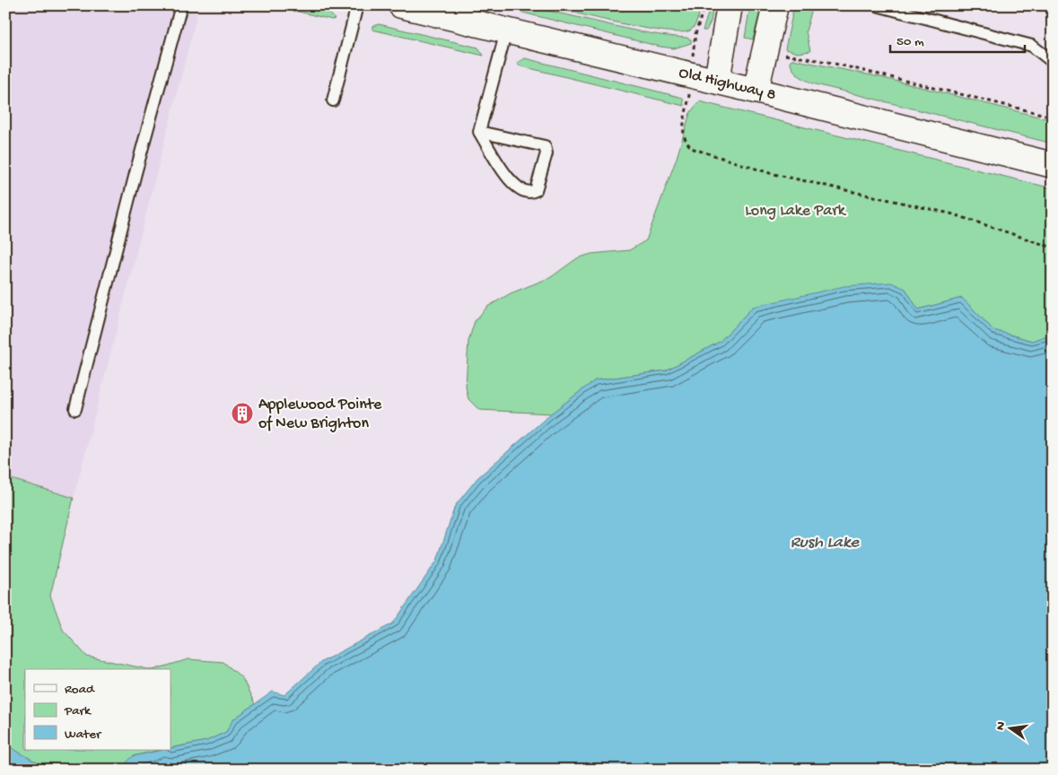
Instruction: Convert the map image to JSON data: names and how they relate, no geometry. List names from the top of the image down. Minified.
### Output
{"streets":{"street":["Old Highway 8"]},"water":["Rush Lake"],"parks":["Long Lake Park"],"places":{"building":["Applewood Pointe of New Brighton"]},"legend":["Road","Park","Water"],"scale_bar":"50 m","north":"left"}
